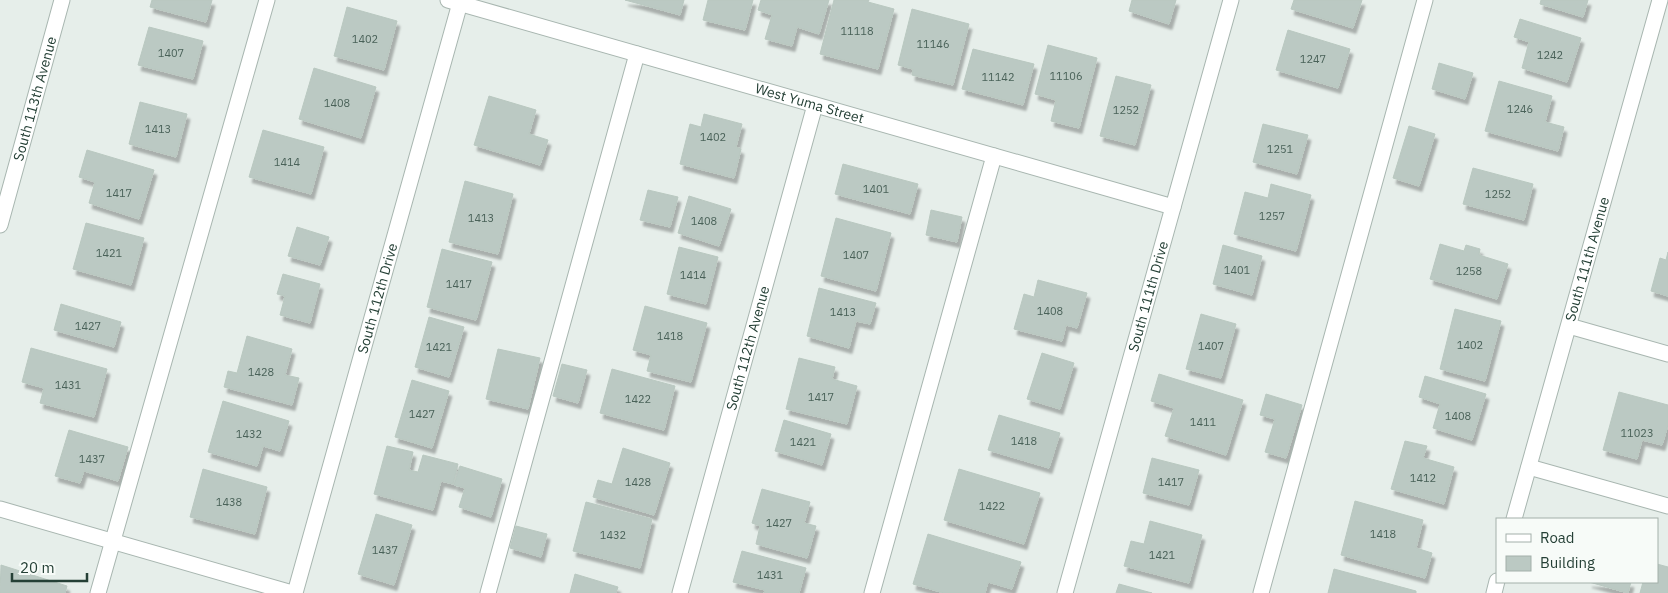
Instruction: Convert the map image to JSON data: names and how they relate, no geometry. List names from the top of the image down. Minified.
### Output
{"streets":{"street":["South 113th Avenue","West Yuma Street","South 111th Avenue","South 111th Drive","South 112th Drive","South 112th Avenue"]},"crossings":[["West Yuma Street","South 111th Drive"],["West Yuma Street","South 112th Drive"],["West Yuma Street","South 112th Avenue"]],"house_numbers":["11118","1402","11146","1407","1242","1247","11106","11142","1408","1246","1252","1413","1402","1251","1414","1401","1417","1252","1257","1413","1408","1421","1407","1401","1258","1414","1417","1408","1413","1427","1418","1402","1407","1421","1428","1431","1417","1422","1427","1408","1411","11023","1432","1418","1421","1437","1412","1428","1417","1438","1422","1427","1418","1432","1437","1421","1431"],"legend":["Road","Building"],"scale_bar":"20 m"}
